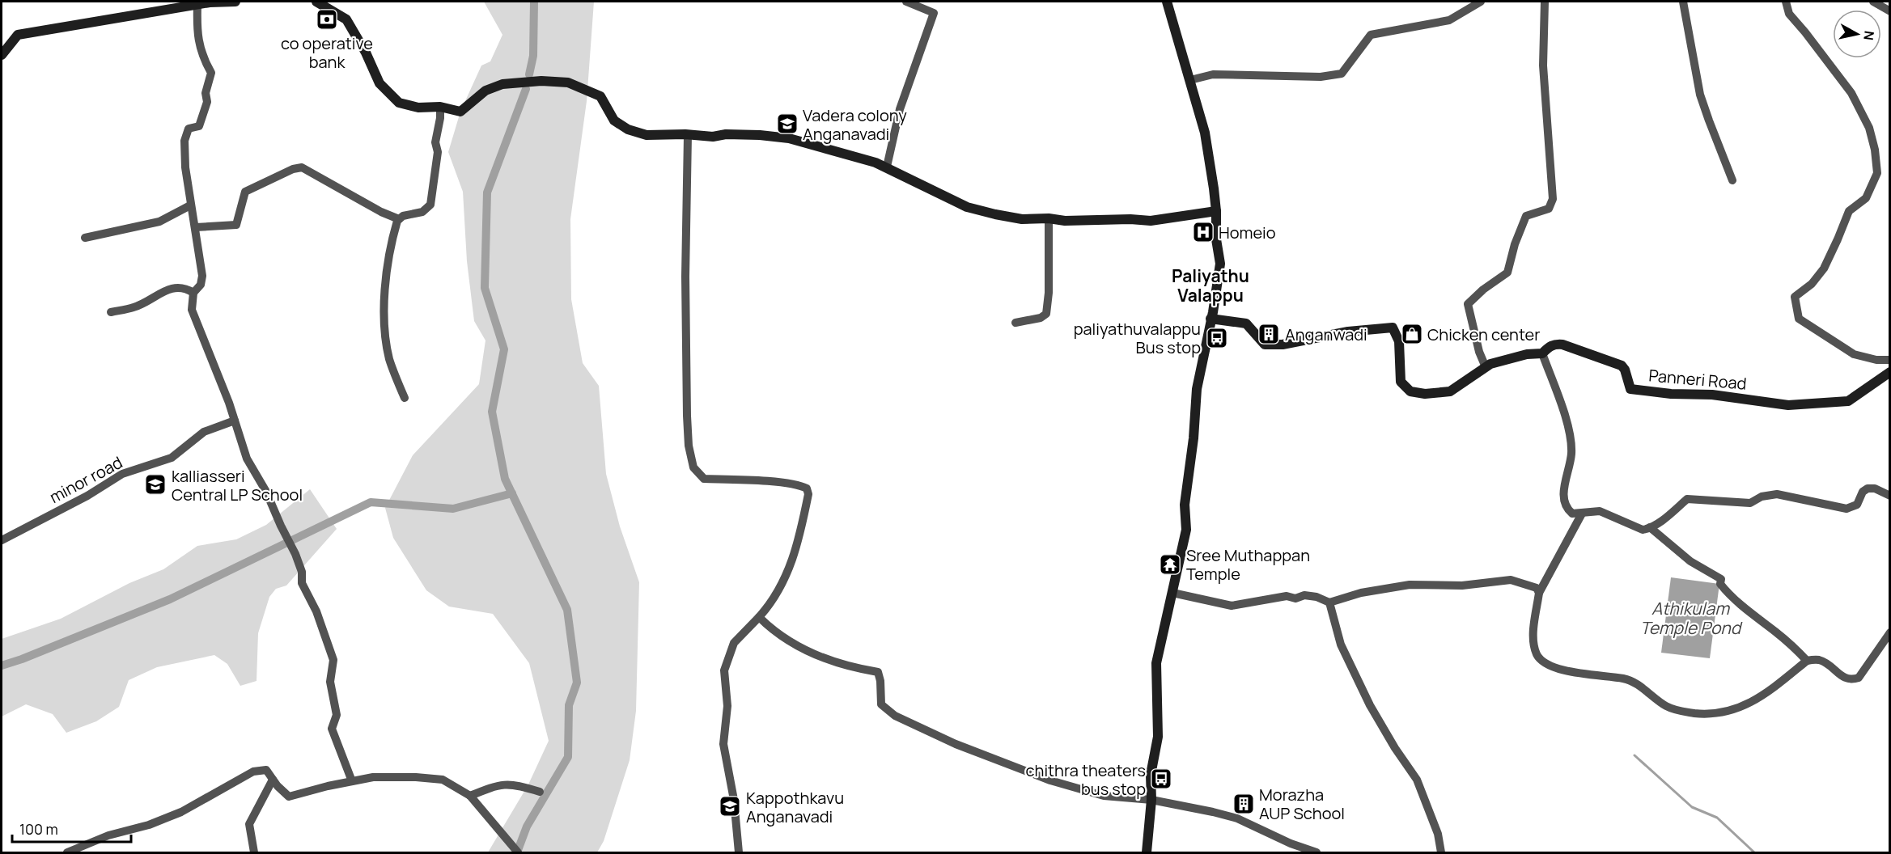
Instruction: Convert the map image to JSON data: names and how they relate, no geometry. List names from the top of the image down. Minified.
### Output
{"streets":{"main road":["Panneri Road"],"street":["minor road"]},"districts":["Paliyathu Valappu"],"water":["Athikulam Temple Pond"],"places":{"bank":["co operative bank"],"school or university":["Vadera colony Anganavadi","kalliasseri Central LP School","Kappothkavu Anganavadi"],"hospital":["Homeio"],"building":["Anganwadi","Morazha AUP School"],"shop":["Chicken center"],"bus stop":["paliyathuvalappu Bus stop","chithra theaters bus stop"],"temple":["Sree Muthappan Temple"]},"scale_bar":"100 m","north":"right"}
